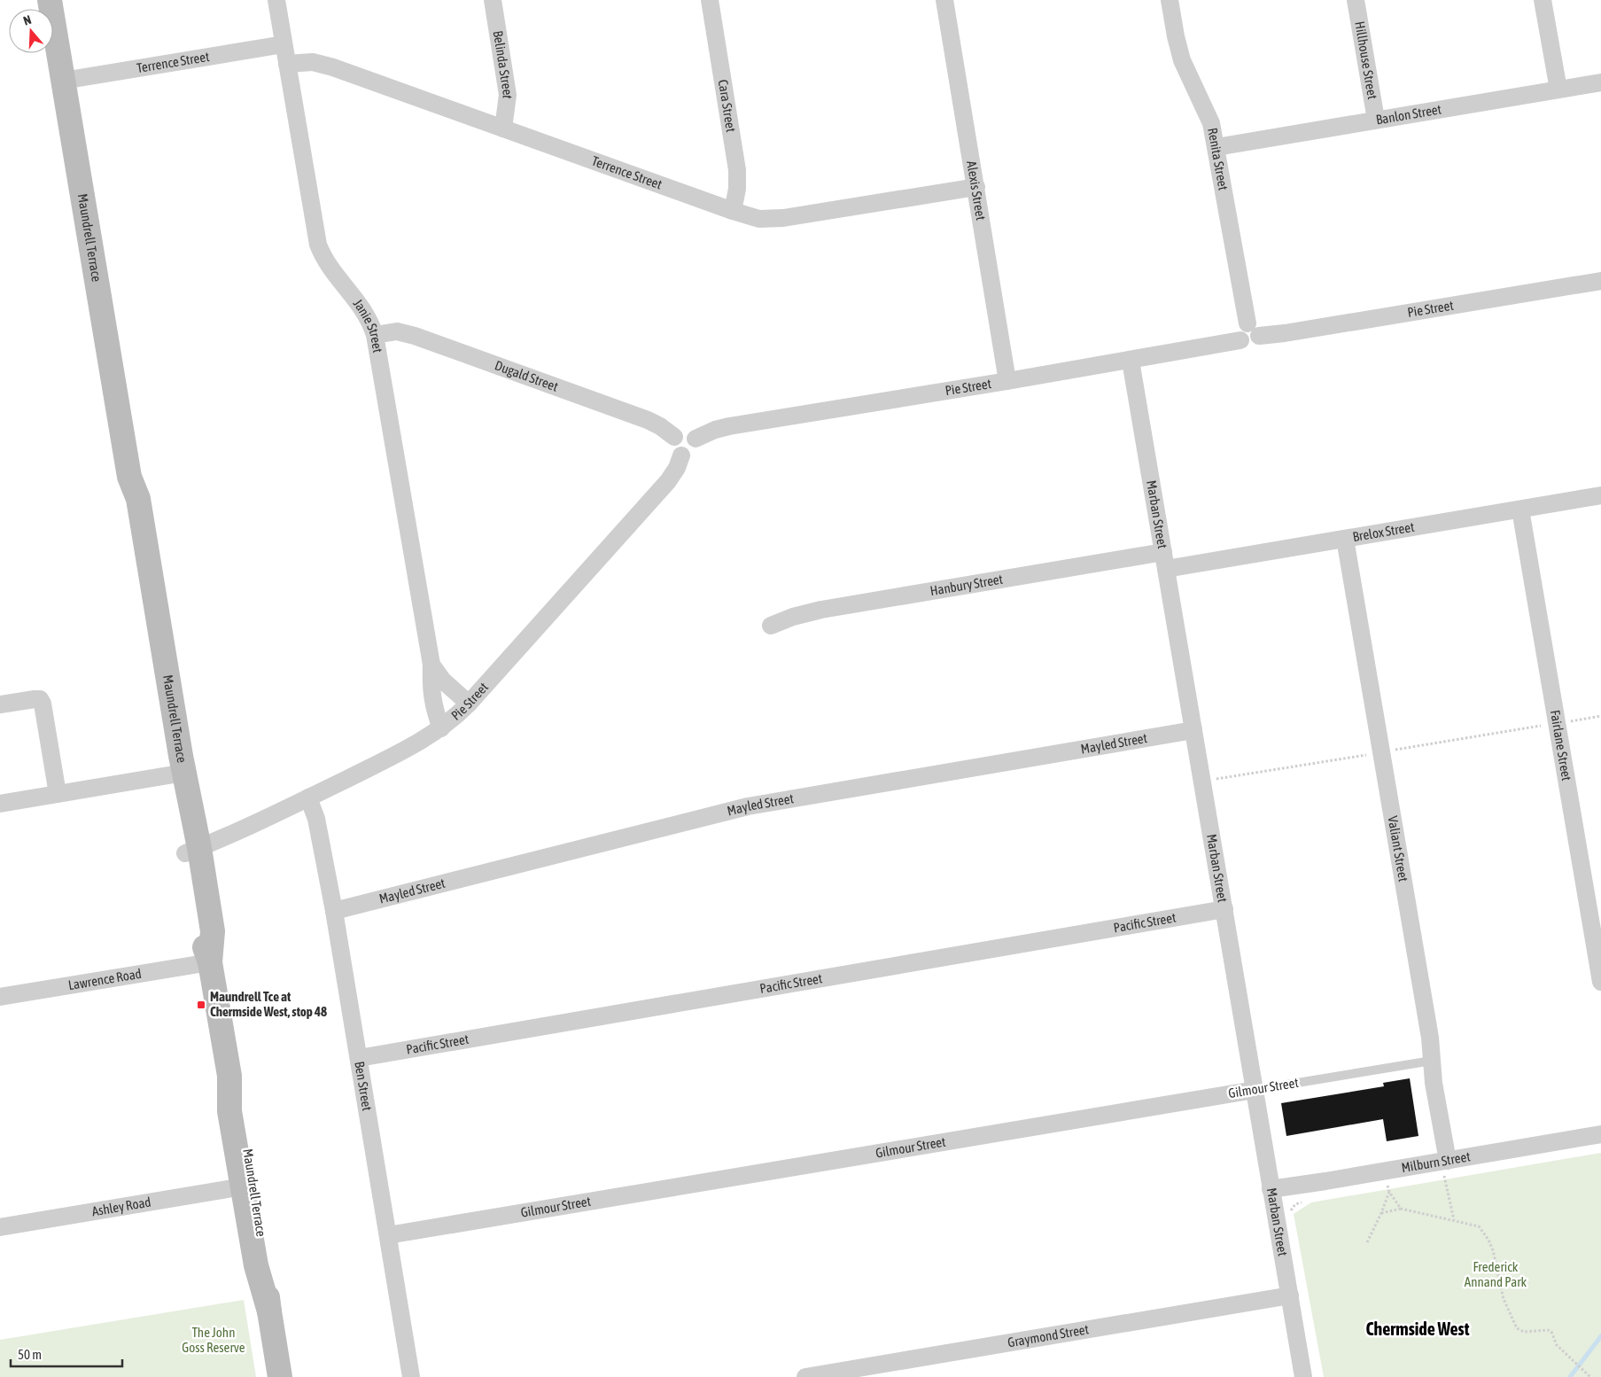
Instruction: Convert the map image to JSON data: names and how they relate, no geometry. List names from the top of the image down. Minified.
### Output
{"streets":{"main road":["Maundrell Terrace"],"street":["Hillhouse Street","Terrence Street","Belinda Street","Cara Street","Banlon Street","Renita Street","Alexis Street","Pie Street","Janie Street","Dugald Street","Marban Street","Brelox Street","Hanbury Street","Mayled Street","Fairlane Street","Valiant Street","Pacific Street","Lawrence Road","Ben Street","Gilmour Street","Milburn Street","Ashley Road","Graymond Street"]},"crossings":[["Hillhouse Street","Banlon Street"],["Terrence Street","Belinda Street"],["Terrence Street","Cara Street"],["Terrence Street","Alexis Street"],["Terrence Street","Maundrell Terrace"],["Terrence Street","Janie Street"],["Banlon Street","Renita Street"],["Renita Street","Pie Street"],["Alexis Street","Pie Street"],["Maundrell Terrace","Pie Street"],["Maundrell Terrace","Lawrence Road"],["Maundrell Terrace","Ashley Road"],["Pie Street","Janie Street"],["Pie Street","Dugald Street"],["Pie Street","Marban Street"],["Pie Street","Ben Street"],["Janie Street","Dugald Street"],["Marban Street","Brelox Street"],["Marban Street","Hanbury Street"],["Marban Street","Mayled Street"],["Marban Street","Pacific Street"],["Marban Street","Gilmour Street"],["Marban Street","Milburn Street"],["Marban Street","Graymond Street"],["Brelox Street","Hanbury Street"],["Brelox Street","Fairlane Street"],["Brelox Street","Valiant Street"],["Mayled Street","Ben Street"],["Valiant Street","Gilmour Street"],["Valiant Street","Milburn Street"],["Pacific Street","Ben Street"],["Ben Street","Gilmour Street"]],"districts":["Chermside West"],"parks":["Frederick Annand Park","The John Goss Reserve"],"places":{"transit":["Maundrell Tce at Chermside West, stop 48"]},"scale_bar":"50 m","north":"top"}
